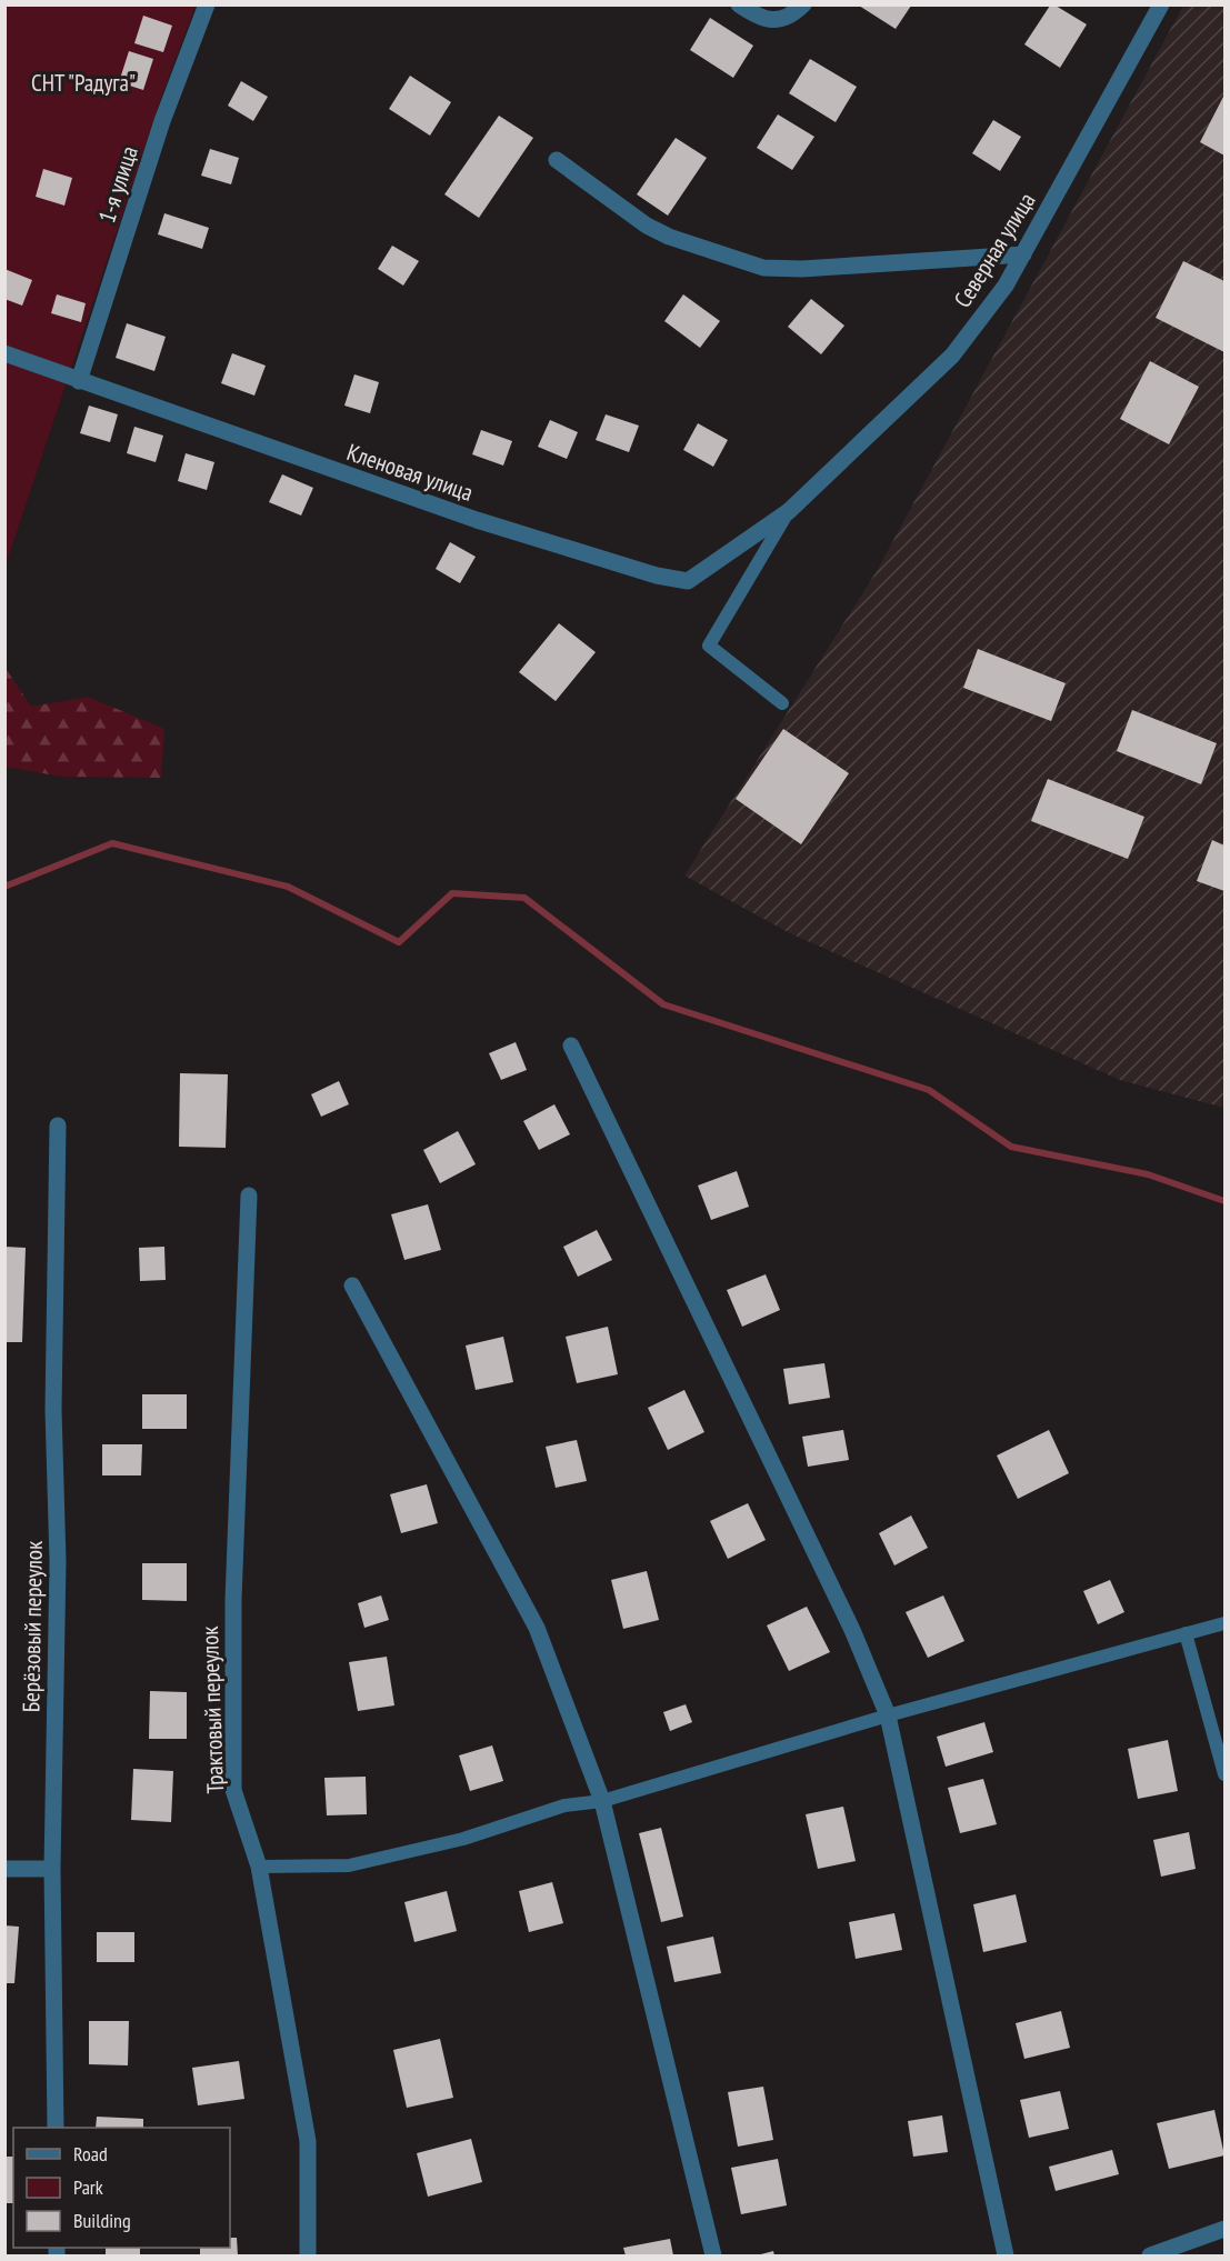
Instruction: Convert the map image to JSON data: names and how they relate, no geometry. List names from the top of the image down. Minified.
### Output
{"streets":{"street":["1-я улица","Северная улица","Кленовая улица","Берёзовый переулок","Трактовый переулок"]},"crossings":[["1-я улица","Кленовая улица"],["Северная улица","Кленовая улица"]],"parks":["СНТ \"Радуга\""],"legend":["Road","Park","Building"]}
